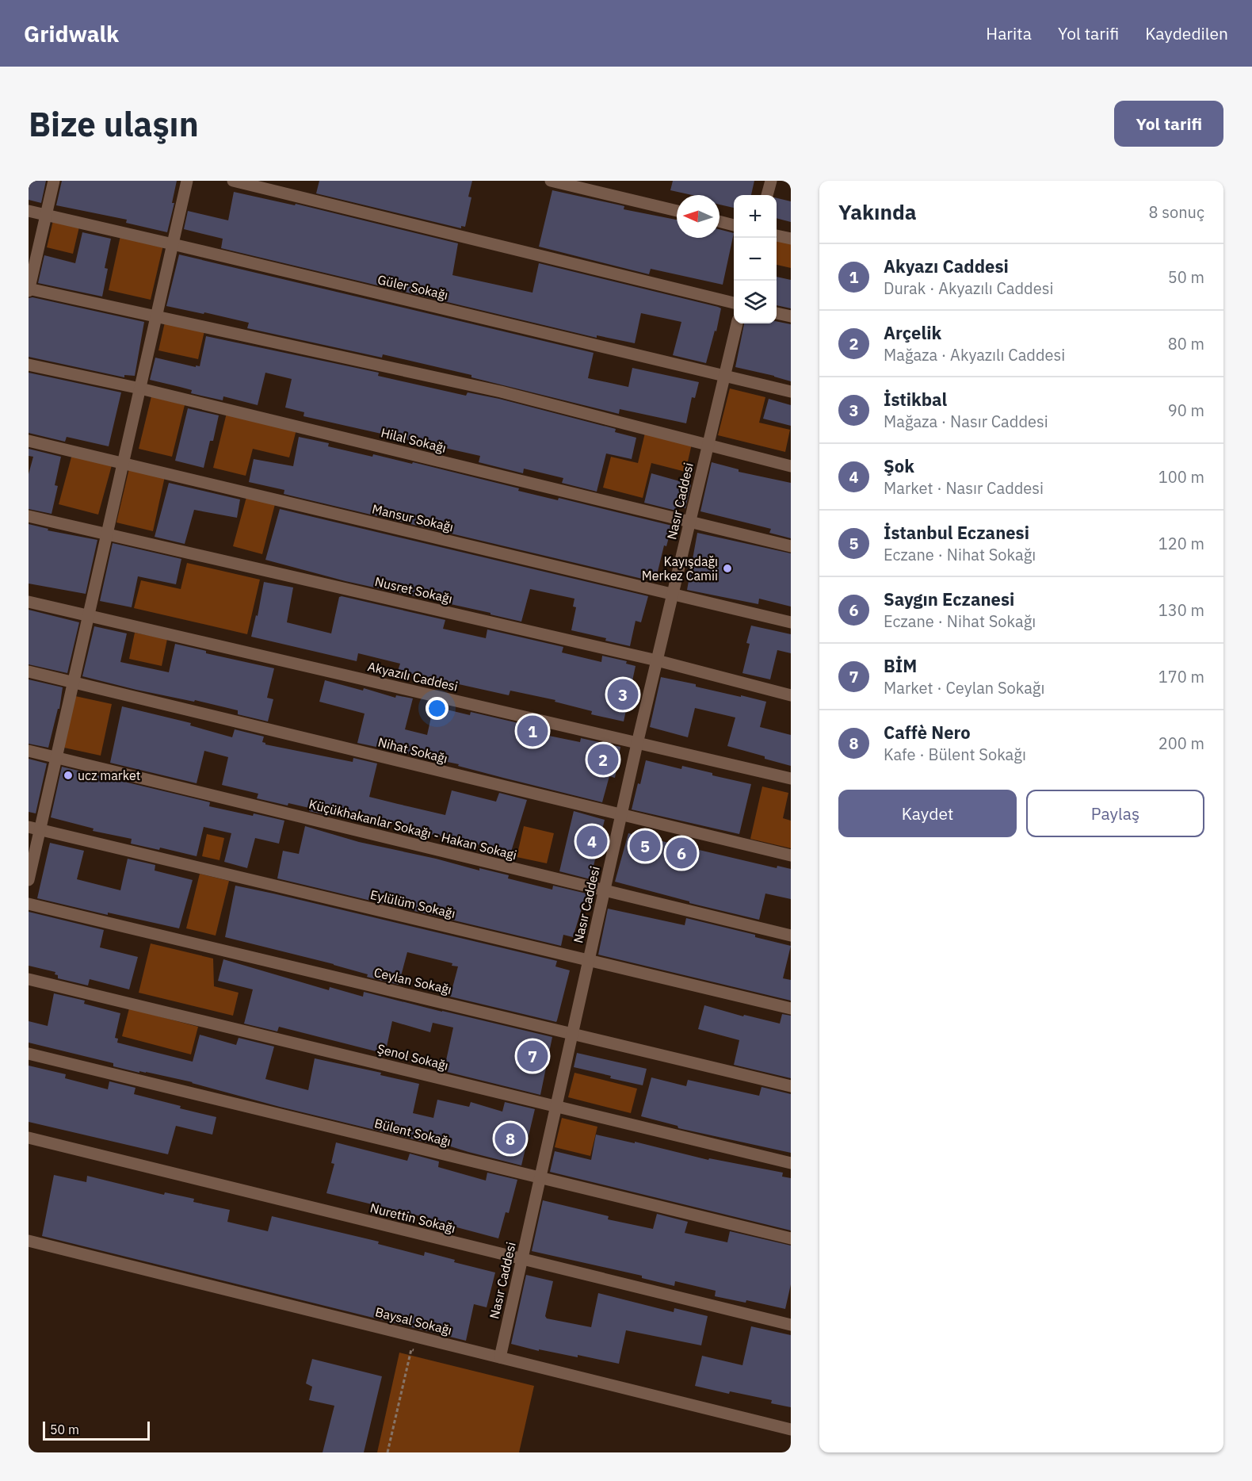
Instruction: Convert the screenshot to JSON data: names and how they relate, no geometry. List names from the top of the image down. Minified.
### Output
{"streets":{"street":["Güler Sokağı","Hilal Sokağı","Nasır Caddesi","Mansur Sokağı","Nusret Sokağı","Akyazılı Caddesi","Nihat Sokağı","Küçükhakanlar Sokağı - Hakan Sokagi","Eylülüm Sokağı","Ceylan Sokağı","Şenol Sokağı","Bülent Sokağı","Nurettin Sokağı","Baysal Sokağı"]},"crossings":[["Güler Sokağı","Nasır Caddesi"],["Hilal Sokağı","Nasır Caddesi"],["Nasır Caddesi","Mansur Sokağı"],["Nasır Caddesi","Nusret Sokağı"],["Nasır Caddesi","Akyazılı Caddesi"],["Nasır Caddesi","Nihat Sokağı"],["Nasır Caddesi","Küçükhakanlar Sokağı - Hakan Sokagi"],["Nasır Caddesi","Eylülüm Sokağı"],["Nasır Caddesi","Ceylan Sokağı"],["Nasır Caddesi","Şenol Sokağı"],["Nasır Caddesi","Bülent Sokağı"],["Nasır Caddesi","Nurettin Sokağı"],["Nasır Caddesi","Baysal Sokağı"]],"places":["Kayışdağı Merkez Camii","ucz market"],"scale_bar":"50 m","north":"left","page":{"header":"Gridwalk","nav":["Harita","Yol tarifi","Kaydedilen"],"buttons":["Yol tarifi",["Kaydet","Paylaş"]],"title":"Bize ulaşın","heading":["Yakında","8 sonuç"],"map_buttons":["+","−"],"list":[{"mark":"1","name":"Akyazı Caddesi","note":"Durak · Akyazılı Caddesi","value":"50 m"},{"mark":"2","name":"Arçelik","note":"Mağaza · Akyazılı Caddesi","value":"80 m"},{"mark":"3","name":"İstikbal","note":"Mağaza · Nasır Caddesi","value":"90 m"},{"mark":"4","name":"Şok","note":"Market · Nasır Caddesi","value":"100 m"},{"mark":"5","name":"İstanbul Eczanesi","note":"Eczane · Nihat Sokağı","value":"120 m"},{"mark":"6","name":"Saygın Eczanesi","note":"Eczane · Nihat Sokağı","value":"130 m"},{"mark":"7","name":"BİM","note":"Market · Ceylan Sokağı","value":"170 m"},{"mark":"8","name":"Caffè Nero","note":"Kafe · Bülent Sokağı","value":"200 m"}],"pins":["3","1","2","4","5","6","7","8"],"scale":"50 m"}}
